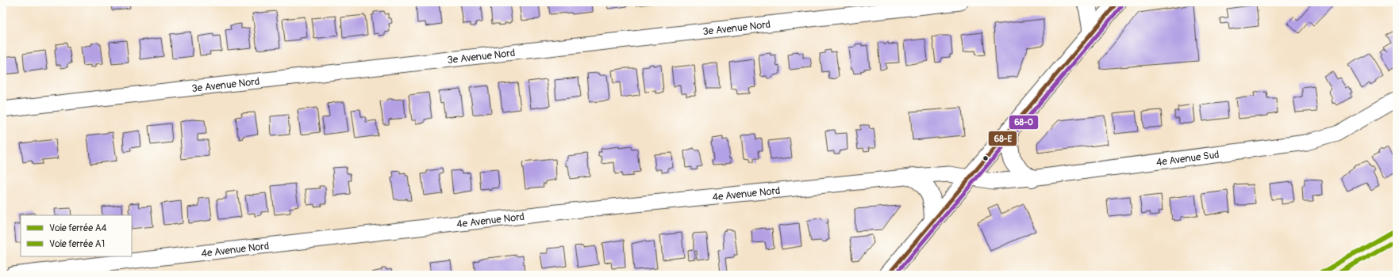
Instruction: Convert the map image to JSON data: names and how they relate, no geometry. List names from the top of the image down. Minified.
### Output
{"streets":{"street":["3e Avenue Nord","4e Avenue Sud","4e Avenue Nord"]},"crossings":[["4e Avenue Sud","4e Avenue Nord"]],"lines":["transit line 68-E","transit line 68-O","rail line A4","rail line A1"],"legend":["Voie ferrée A4","Voie ferrée A1"]}
